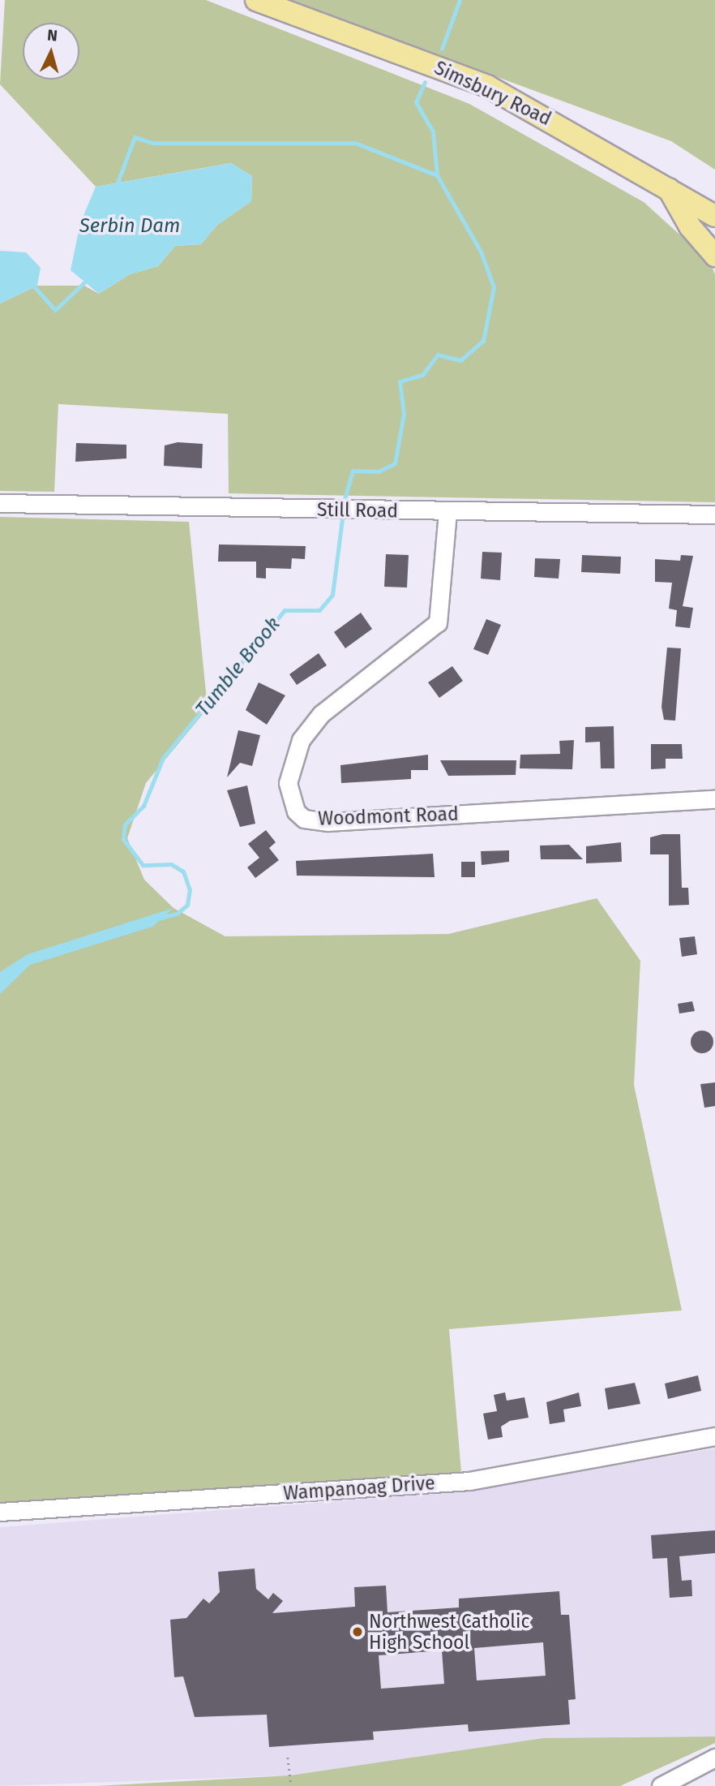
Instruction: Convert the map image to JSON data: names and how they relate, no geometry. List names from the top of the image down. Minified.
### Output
{"streets":{"main road":["Simsbury Road"],"street":["Still Road","Woodmont Road","Wampanoag Drive"]},"crossings":[["Still Road","Woodmont Road"]],"water":["Serbin Dam","Tumble Brook"],"places":["Northwest Catholic High School"],"north":"top"}
